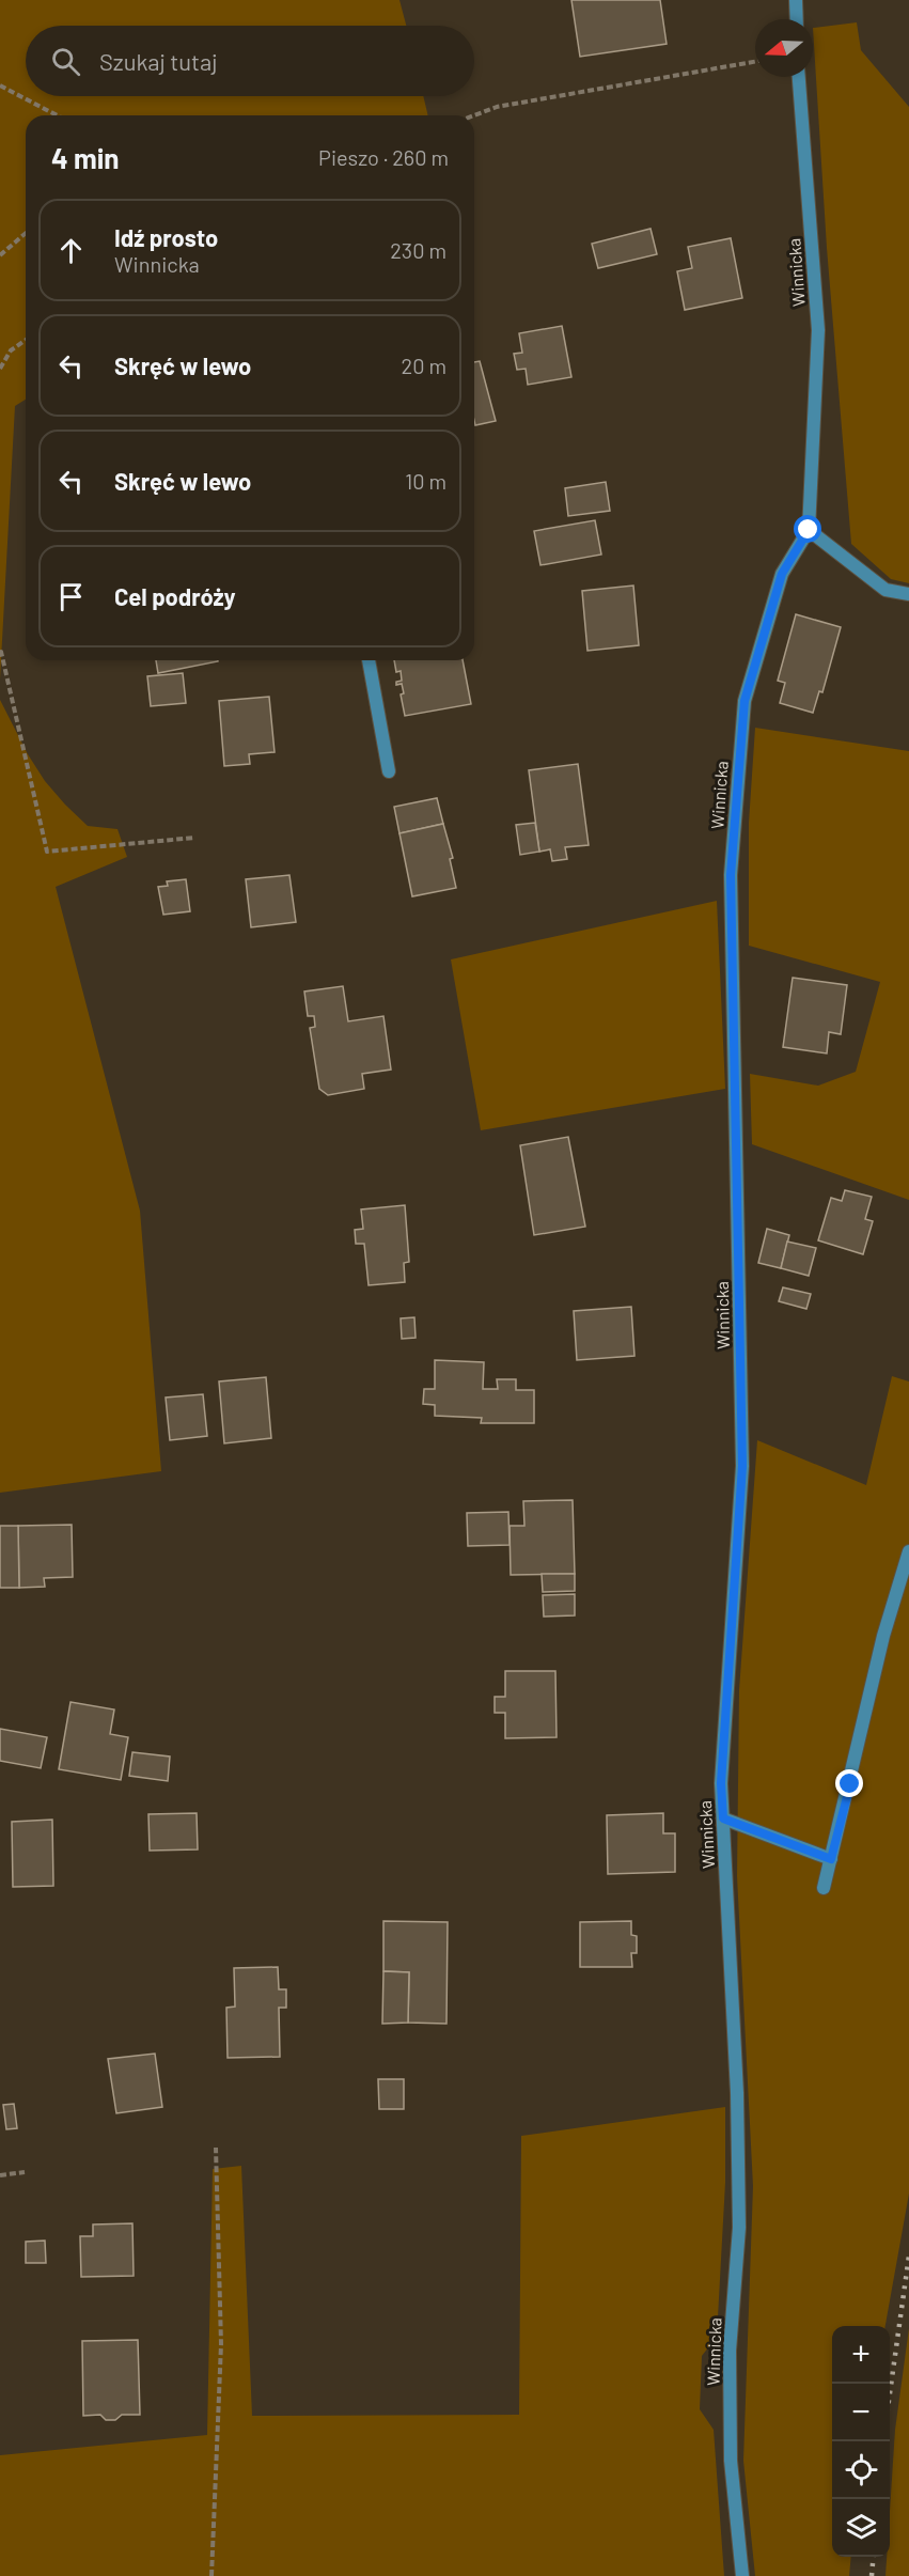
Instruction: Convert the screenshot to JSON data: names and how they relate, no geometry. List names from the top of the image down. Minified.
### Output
{"streets":{"street":["Winnicka"]},"north":"left","page":{"search":"Szukaj tutaj","heading":["4 min","Pieszo · 260 m"],"list":[["Idź prosto","Winnicka","230 m"],["Skręć w lewo","20 m"],["Skręć w lewo","10 m"],"Cel podróży"],"map_buttons":["+","−"]}}
